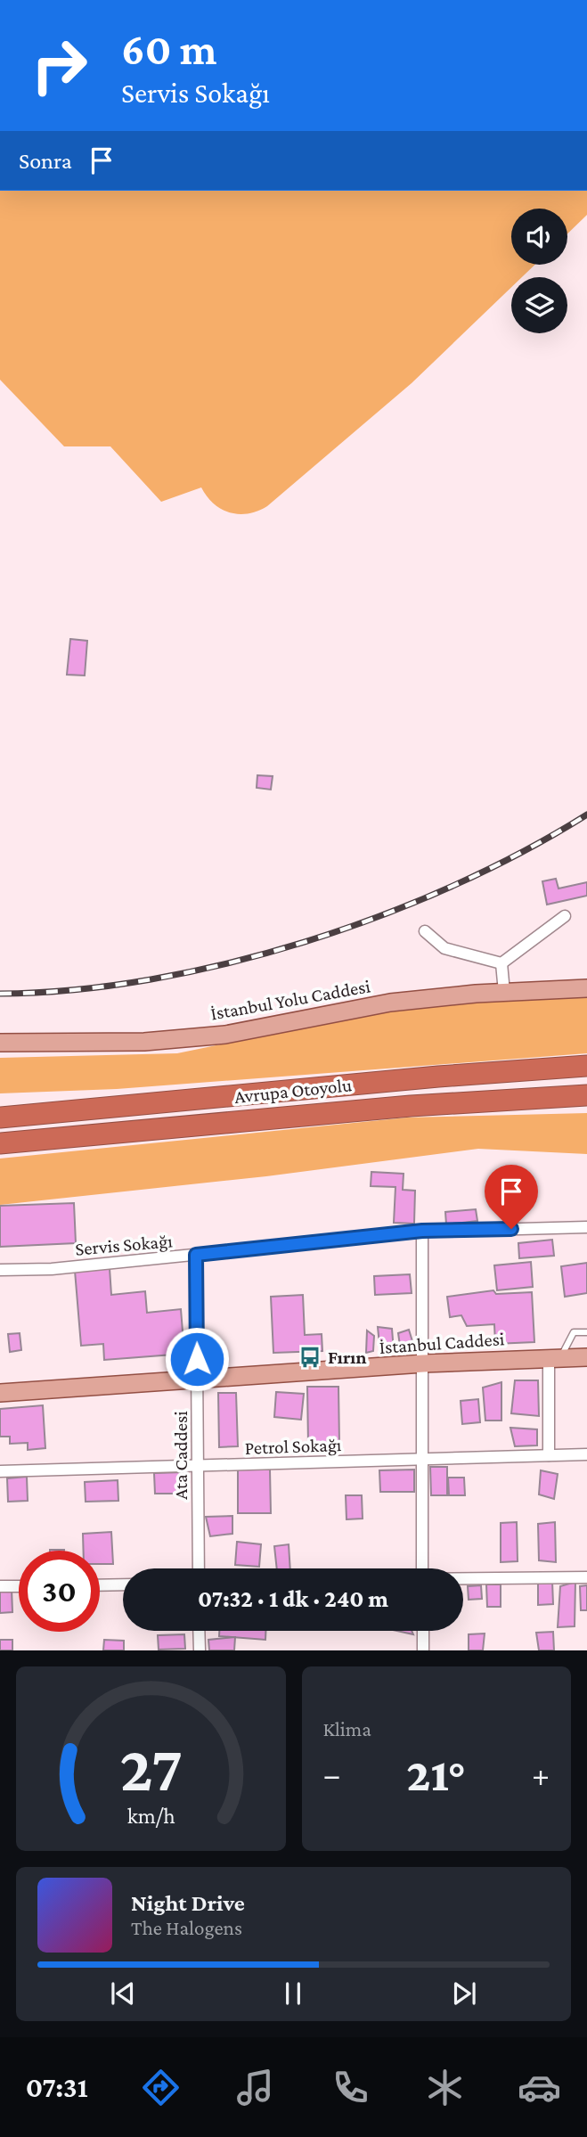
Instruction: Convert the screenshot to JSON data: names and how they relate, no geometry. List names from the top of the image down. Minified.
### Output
{"streets":{"highway":["Avrupa Otoyolu"],"main road":["İstanbul Yolu Caddesi","İstanbul Caddesi"],"street":["Servis Sokağı","Petrol Sokağı","Ata Caddesi"]},"crossings":[["Servis Sokağı","Ata Caddesi"],["İstanbul Caddesi","Ata Caddesi"],["Petrol Sokağı","Ata Caddesi"]],"places":{"bus stop":["Fırın"]},"page":{"turn":["60 m","Servis Sokağı"],"then":"Sonra","limit":"30","trip":"07:32 · 1 dk · 240 m","tile":"Klima","heat":["−","21°","+"],"song":["Night Drive","The Halogens"],"tabs":"07:31","gauge":["27","km/h"]}}
